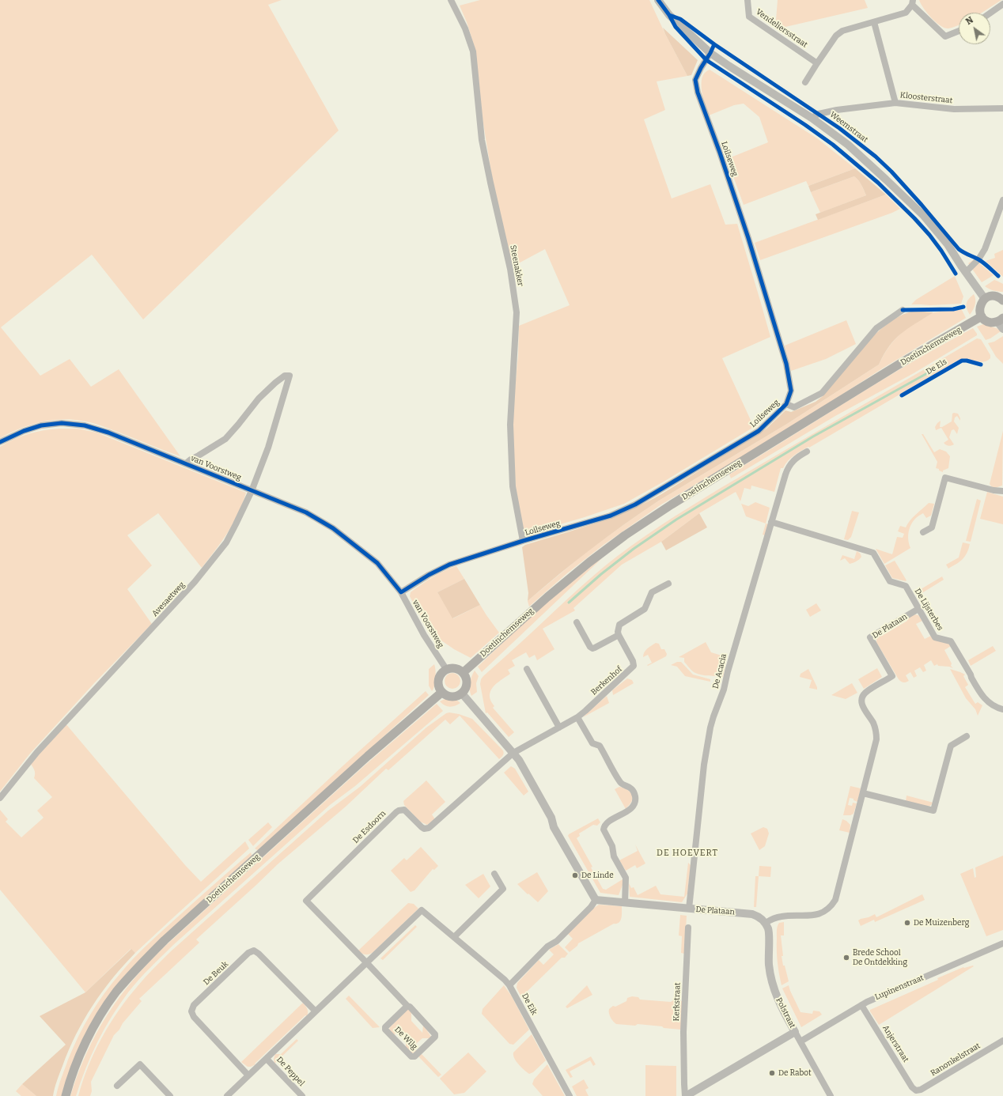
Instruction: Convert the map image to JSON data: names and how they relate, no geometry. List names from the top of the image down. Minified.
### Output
{"streets":{"main road":["Doetinchemseweg"],"street":["Vendeliersstraat","Kloosterstraat","Weemstraat","Loilseweg","Steenakker","van Voorstweg","Avesaetweg","De Lijsterbes","De Plataan","De Acacia","Berkenhof","De Esdoorn","De Beuk","Lupinenstraat","Kerkstraat","De Eik","Polstraat","De Wilg","Anjerstraat","Ranonkelstraat","De Peppel"],"cycle path":["De Els"]},"crossings":[["Kloosterstraat","Weemstraat"],["Weemstraat","Loilseweg"],["Loilseweg","Steenakker"],["Loilseweg","van Voorstweg"],["Doetinchemseweg","van Voorstweg"],["van Voorstweg","Avesaetweg"],["De Lijsterbes","De Plataan"],["De Lijsterbes","De Acacia"],["De Plataan","De Acacia"],["De Plataan","Polstraat"],["Berkenhof","De Esdoorn"],["De Esdoorn","De Eik"],["De Esdoorn","De Wilg"],["Lupinenstraat","Polstraat"],["Lupinenstraat","Anjerstraat"],["De Eik","De Wilg"],["Anjerstraat","Ranonkelstraat"]],"districts":["DE HOEVERT"],"places":["De Linde","De Muizenberg","Brede School De Ontdekking","De Rabot"],"north":"top left"}
